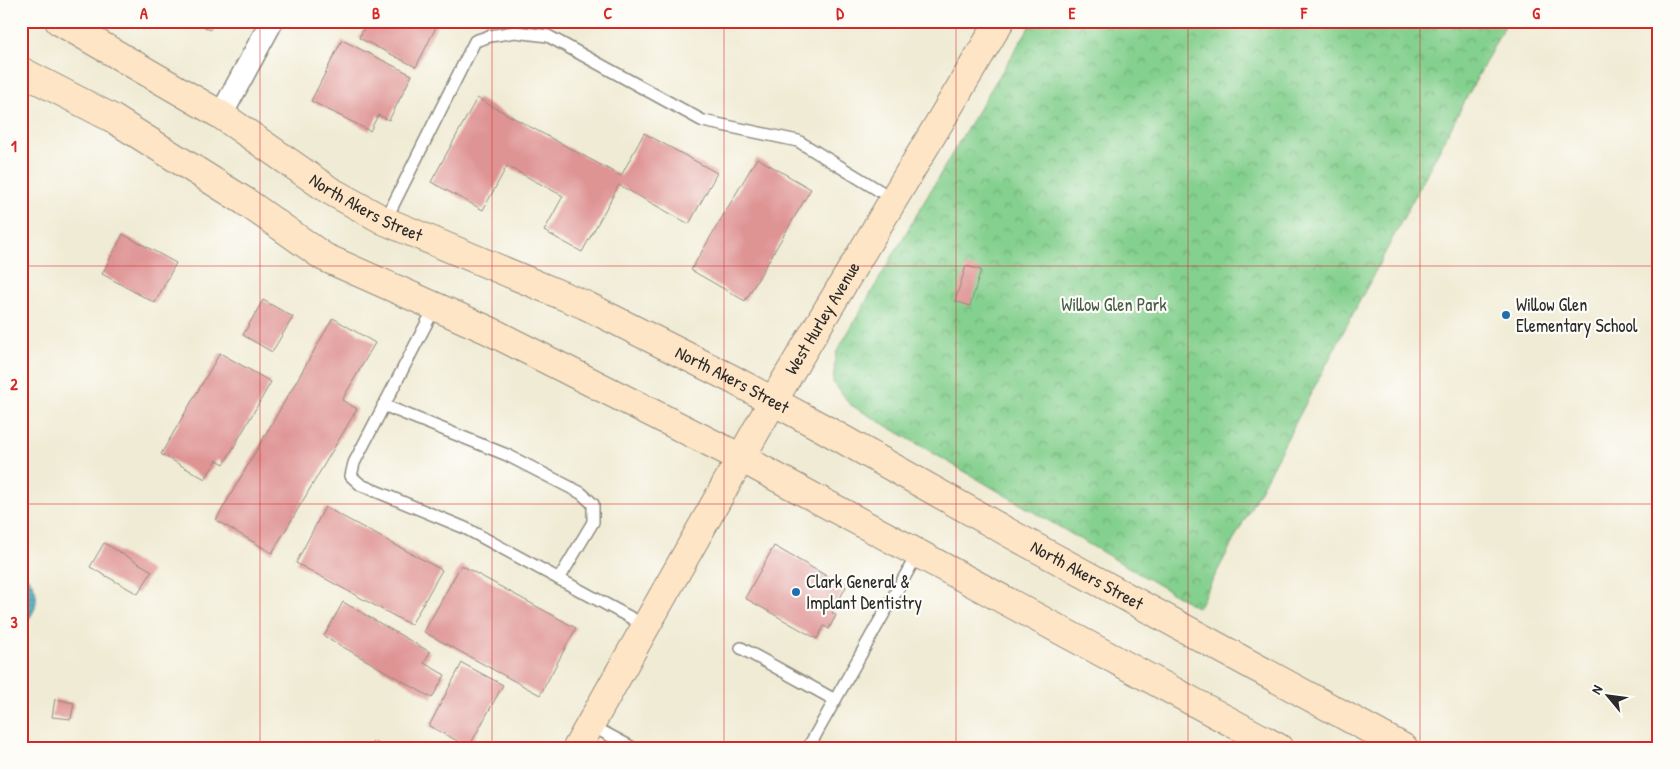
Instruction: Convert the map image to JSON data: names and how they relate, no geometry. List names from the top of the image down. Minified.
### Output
{"streets":{"main road":["North Akers Street","West Hurley Avenue"]},"crossings":[["North Akers Street","West Hurley Avenue"]],"parks":["Willow Glen Park"],"places":["Willow Glen Elementary School","Clark General & Implant Dentistry"],"north":"top left","grid":{"columns":["A","B","C","D","E","F","G"],"rows":["1","2","3"]}}
